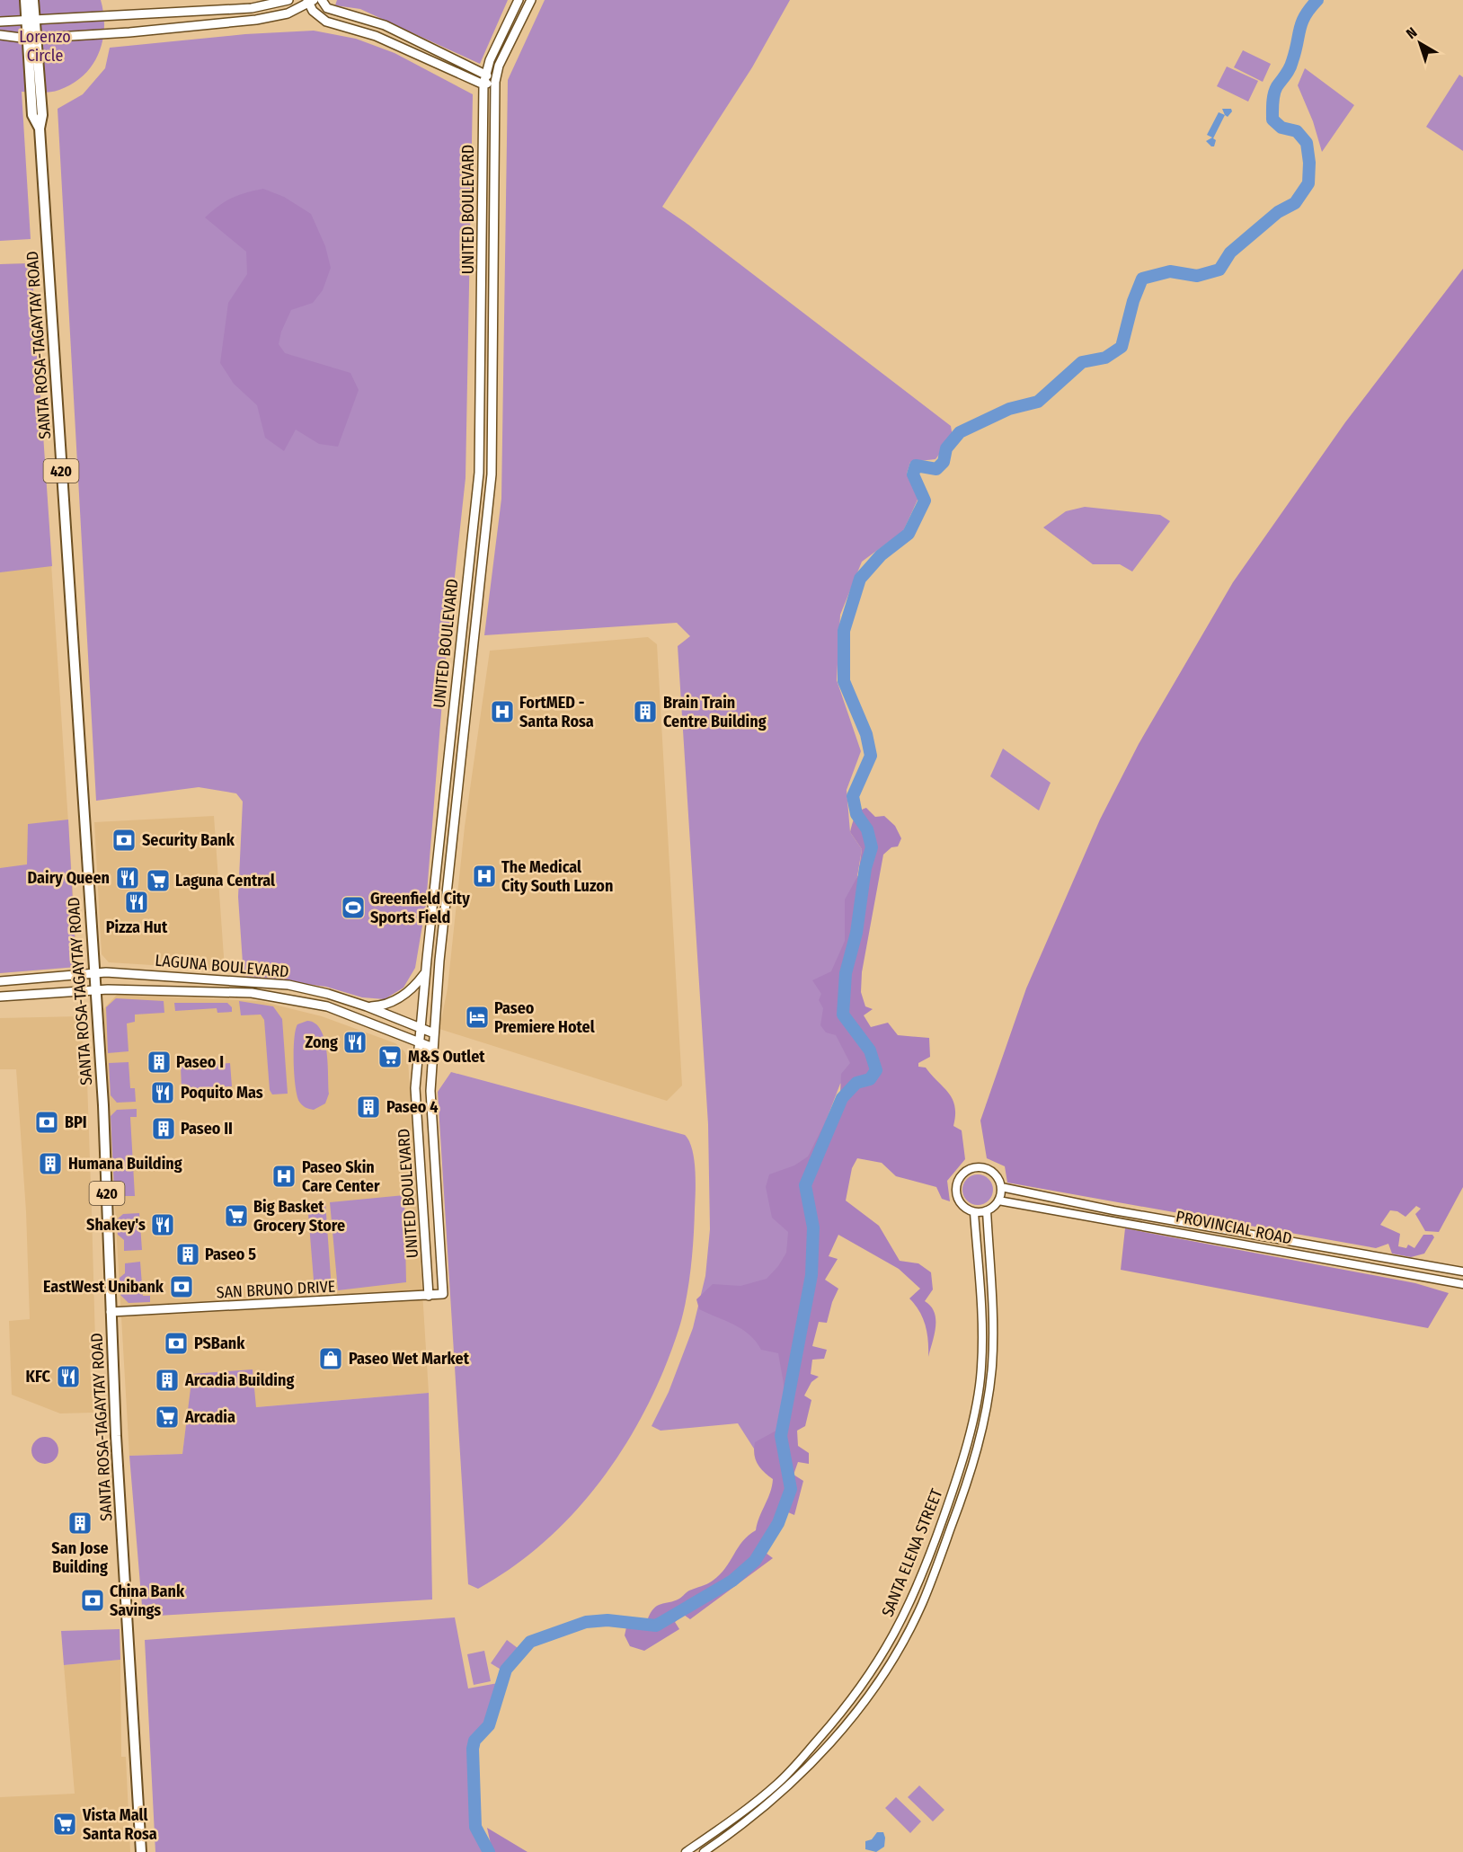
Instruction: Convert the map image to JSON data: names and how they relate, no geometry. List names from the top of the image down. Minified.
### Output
{"streets":{"main road":["UNITED BOULEVARD","SANTA ROSA-TAGAYTAY ROAD","420","LAGUNA BOULEVARD","SAN BRUNO DRIVE"],"street":["PROVINCIAL ROAD","SANTA ELENA STREET"]},"crossings":[["UNITED BOULEVARD","LAGUNA BOULEVARD"],["UNITED BOULEVARD","SAN BRUNO DRIVE"],["SANTA ROSA-TAGAYTAY ROAD","LAGUNA BOULEVARD"],["SANTA ROSA-TAGAYTAY ROAD","SAN BRUNO DRIVE"],["PROVINCIAL ROAD","SANTA ELENA STREET"]],"parks":["Lorenzo Circle"],"places":{"hospital":["FortMED - Santa Rosa","The Medical City South Luzon","Paseo Skin Care Center"],"building":["Brain Train Centre Building","Paseo I","Paseo 4","Paseo II","Humana Building","Paseo 5","Arcadia Building","San Jose Building"],"bank":["Security Bank","BPI","EastWest Unibank","PSBank","China Bank Savings"],"restaurant":["Dairy Queen","Pizza Hut","Zong","Poquito Mas","Shakey's","KFC"],"supermarket":["Laguna Central","M&S Outlet","Big Basket Grocery Store","Arcadia","Vista Mall Santa Rosa"],"sports":["Greenfield City Sports Field"],"hotel":["Paseo Premiere Hotel"],"shop":["Paseo Wet Market"]},"north":"top left"}
